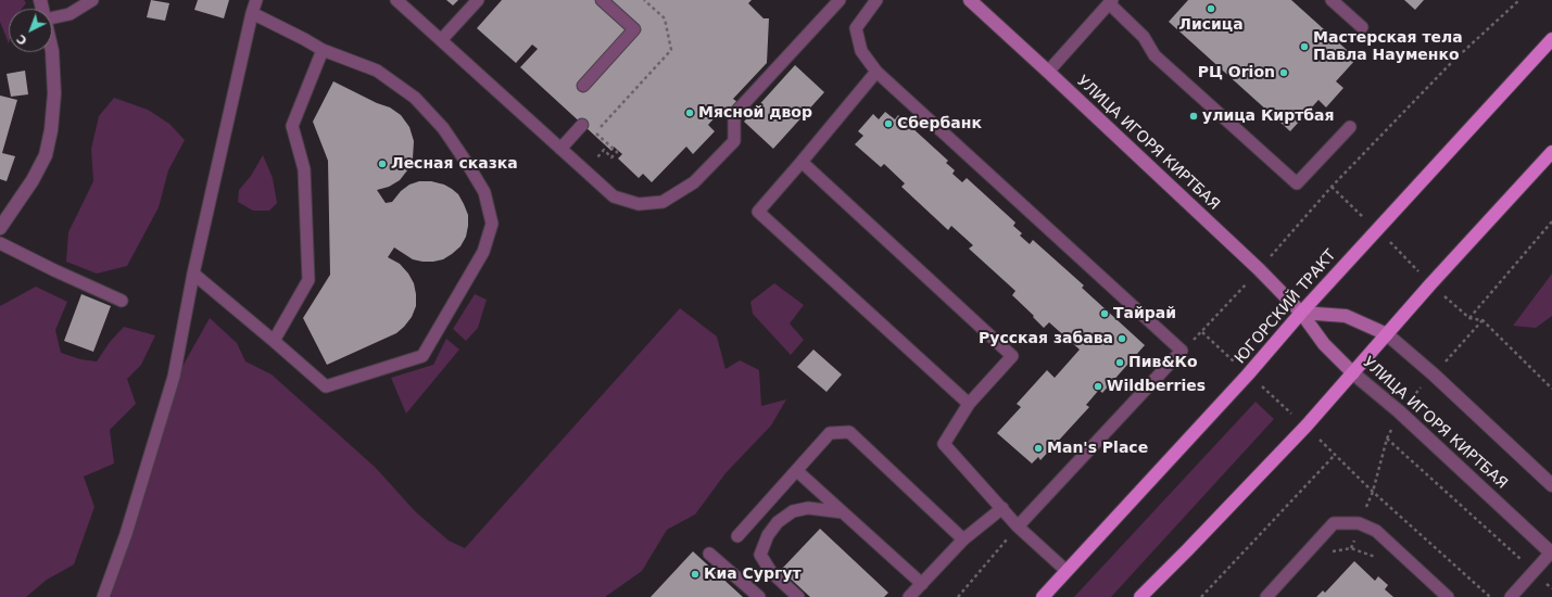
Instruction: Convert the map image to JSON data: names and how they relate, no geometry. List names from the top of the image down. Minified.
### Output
{"streets":{"main road":["УЛИЦА ИГОРЯ КИРТБАЯ","ЮГОРСКИЙ ТРАКТ"]},"crossings":[["УЛИЦА ИГОРЯ КИРТБАЯ","ЮГОРСКИЙ ТРАКТ"]],"places":["Лисица","Мастерская тела Павла Науменко","РЦ Orion","Мясной двор","улица Киртбая","Сбербанк","Лесная сказка","Тайрай","Русская забава","Пив&Ко","Wildberries","Man's Place","Киа Сургут"],"north":"bottom left"}
